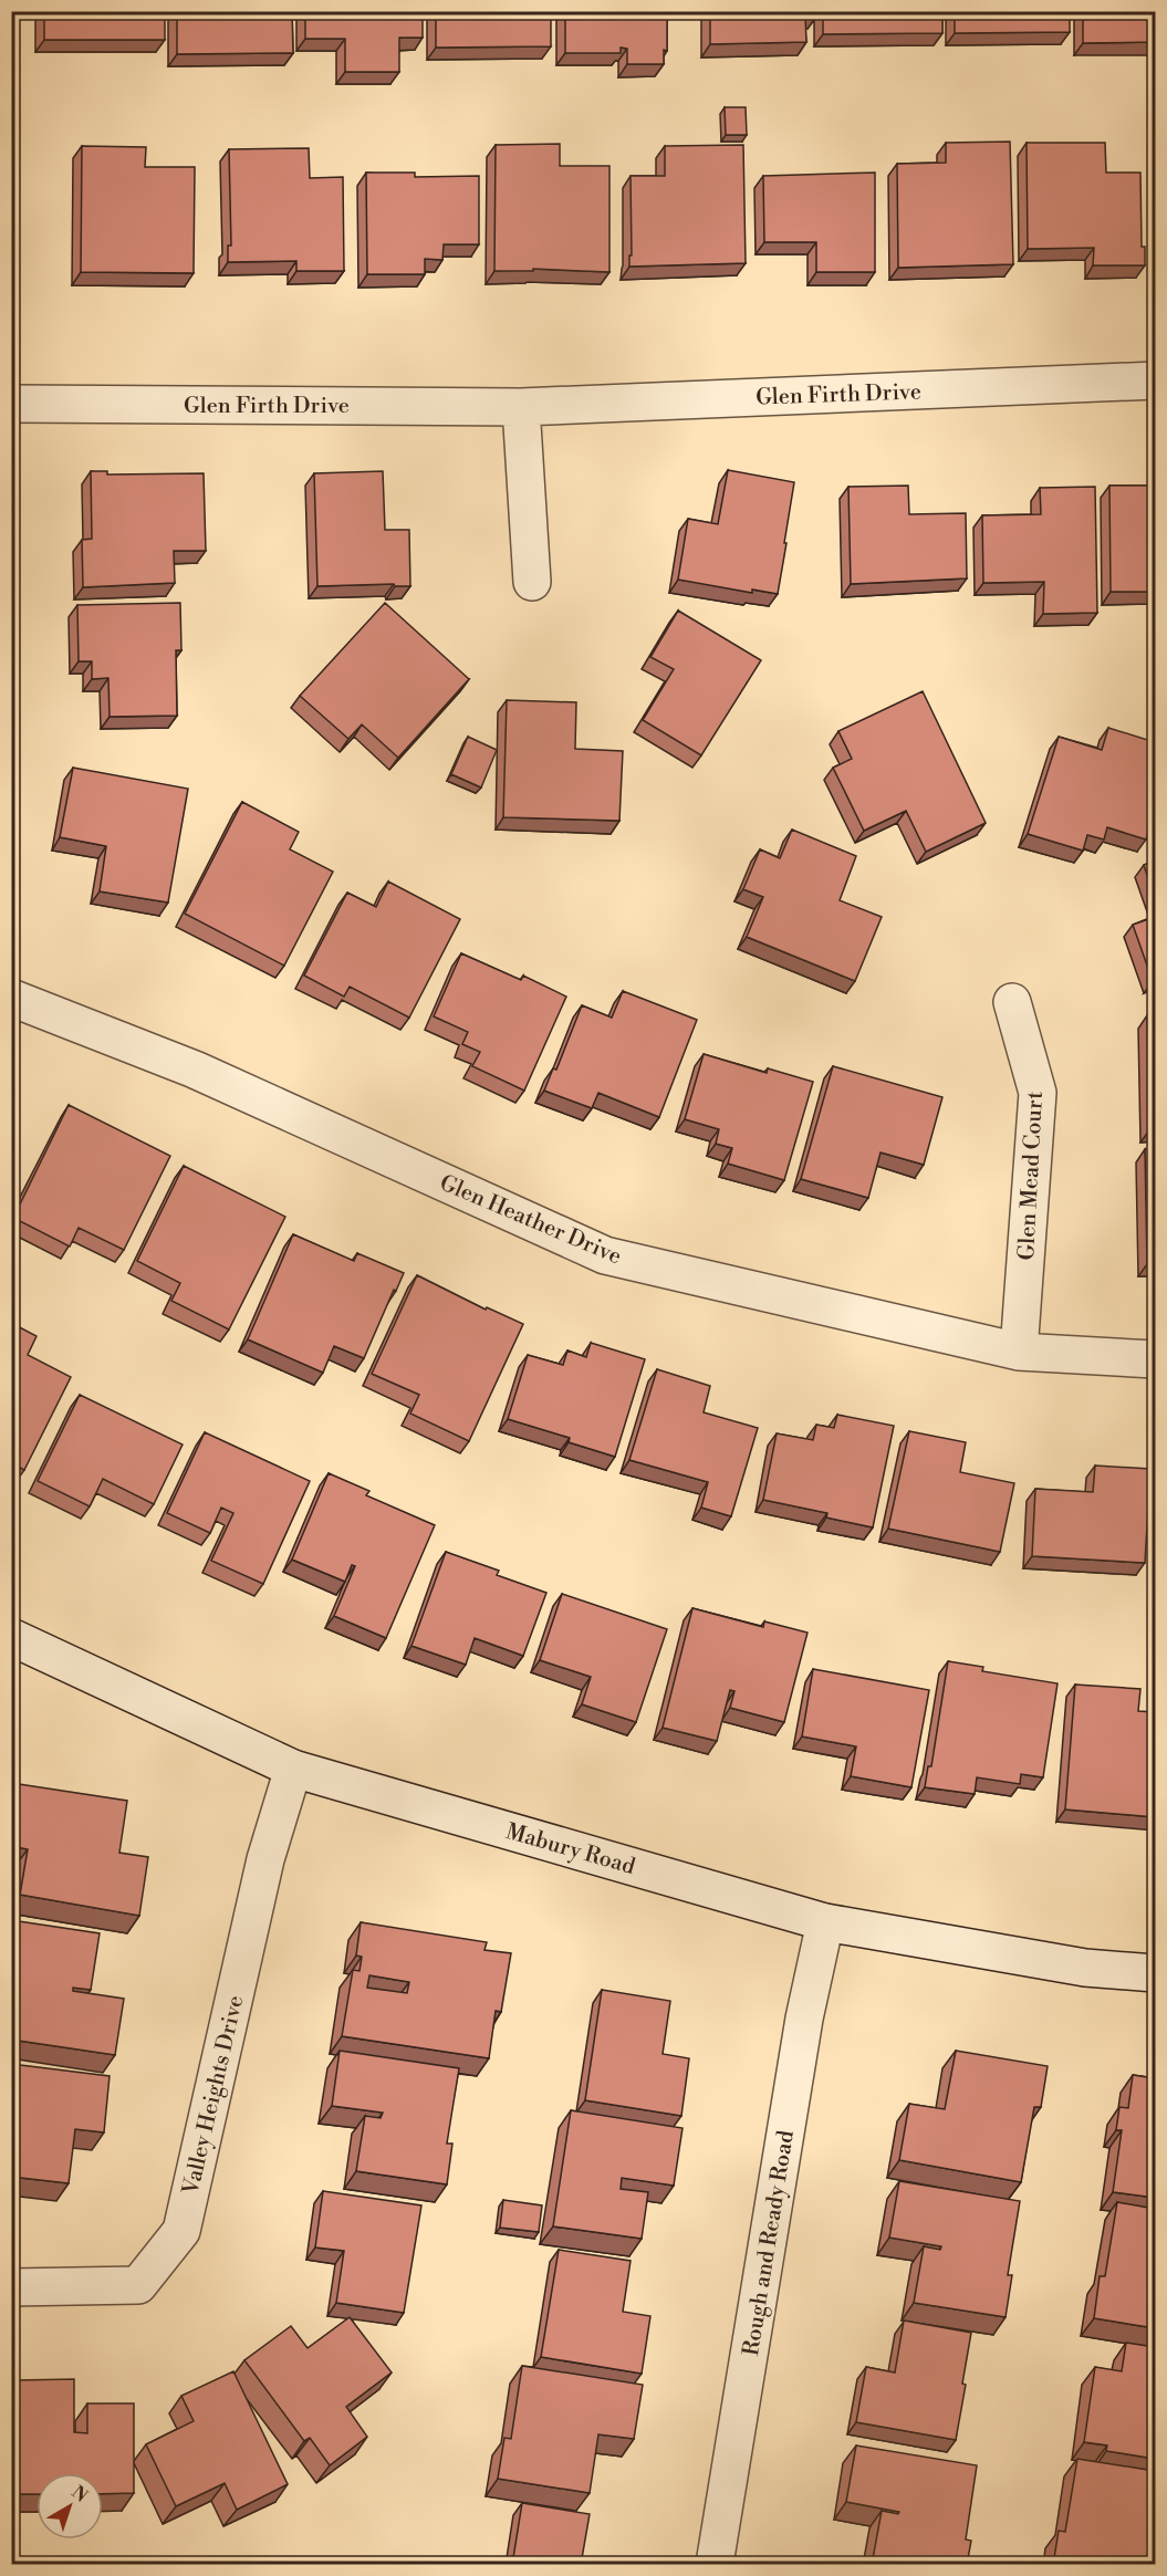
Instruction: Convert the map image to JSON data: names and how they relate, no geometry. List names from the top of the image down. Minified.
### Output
{"streets":{"street":["Glen Firth Drive","Glen Mead Court","Glen Heather Drive","Mabury Road","Valley Heights Drive","Rough and Ready Road"]},"crossings":[["Glen Mead Court","Glen Heather Drive"],["Mabury Road","Valley Heights Drive"],["Mabury Road","Rough and Ready Road"]],"north":"top right"}
